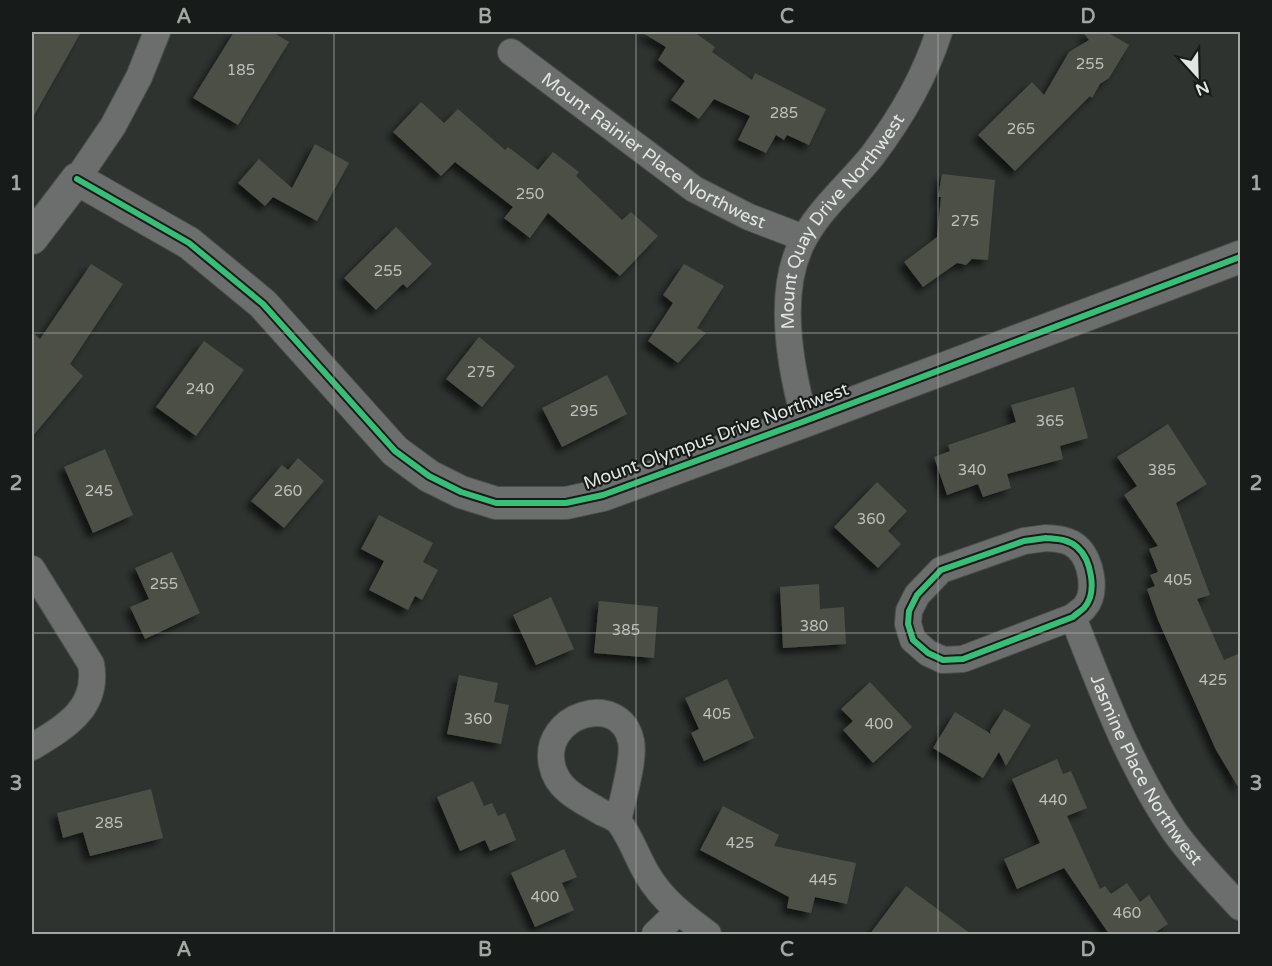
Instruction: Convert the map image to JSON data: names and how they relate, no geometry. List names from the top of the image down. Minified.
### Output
{"streets":{"street":["Mount Rainier Place Northwest","Mount Quay Drive Northwest","Mount Olympus Drive Northwest","Jasmine Place Northwest"]},"crossings":[["Mount Rainier Place Northwest","Mount Quay Drive Northwest"],["Mount Quay Drive Northwest","Mount Olympus Drive Northwest"]],"house_numbers":["255","185","285","265","250","275","255","275","240","295","365","340","385","245","260","360","405","255","380","385","425","405","360","400","440","285","425","445","400","460"],"north":"bottom","grid":{"columns":["A","B","C","D"],"rows":["1","2","3"]}}
